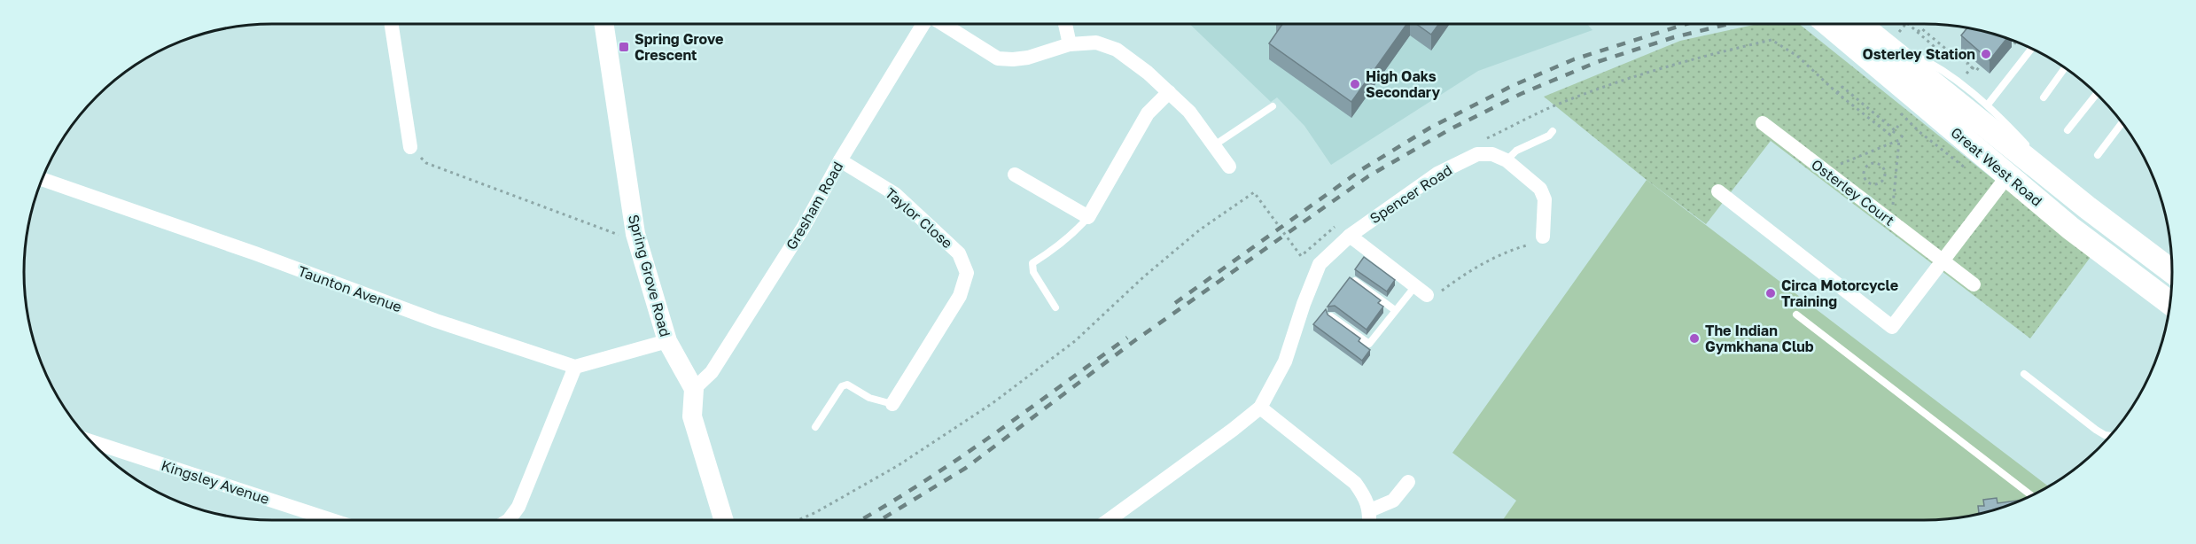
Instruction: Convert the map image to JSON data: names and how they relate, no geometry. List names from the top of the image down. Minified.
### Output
{"streets":{"highway":["Great West Road"],"main road":["Spring Grove Road"],"street":["Osterley Court","Spencer Road","Gresham Road","Taylor Close","Taunton Avenue","Kingsley Avenue"]},"crossings":[["Gresham Road","Taylor Close"],["Gresham Road","Spring Grove Road"]],"places":{"transit":["Spring Grove Crescent"],"other":["Osterley Station","High Oaks Secondary","Circa Motorcycle Training","The Indian Gymkhana Club"]}}
